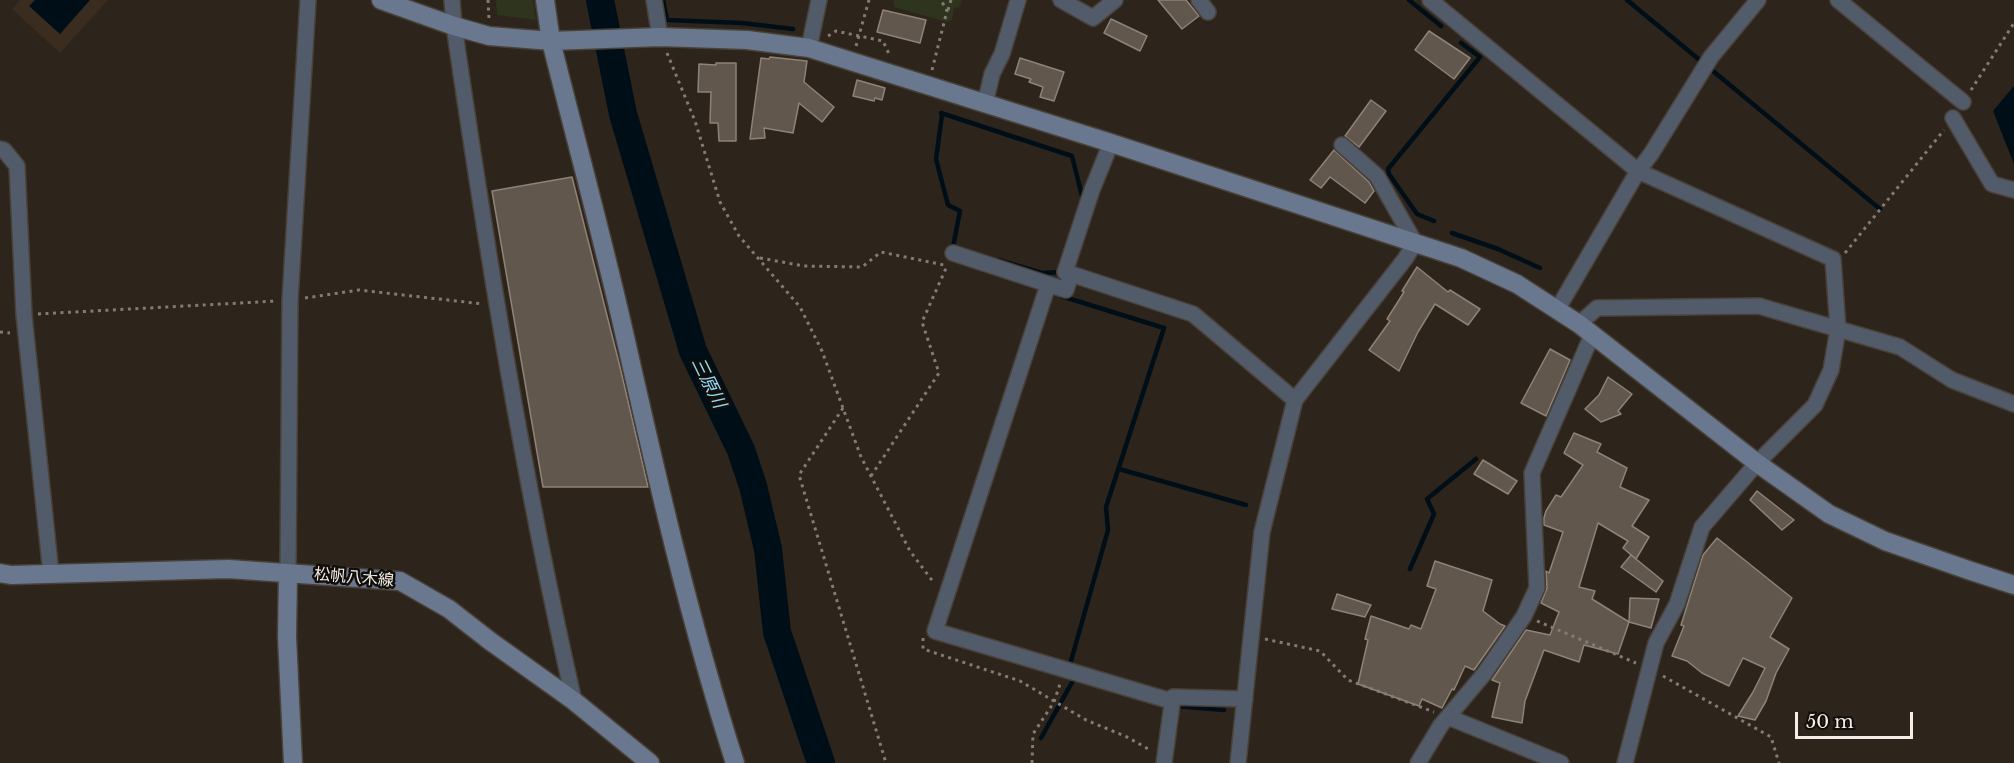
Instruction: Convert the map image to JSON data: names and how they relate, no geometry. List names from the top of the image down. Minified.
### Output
{"streets":{"street":["松帆八木線"]},"water":["三原川"],"scale_bar":"50 m"}
